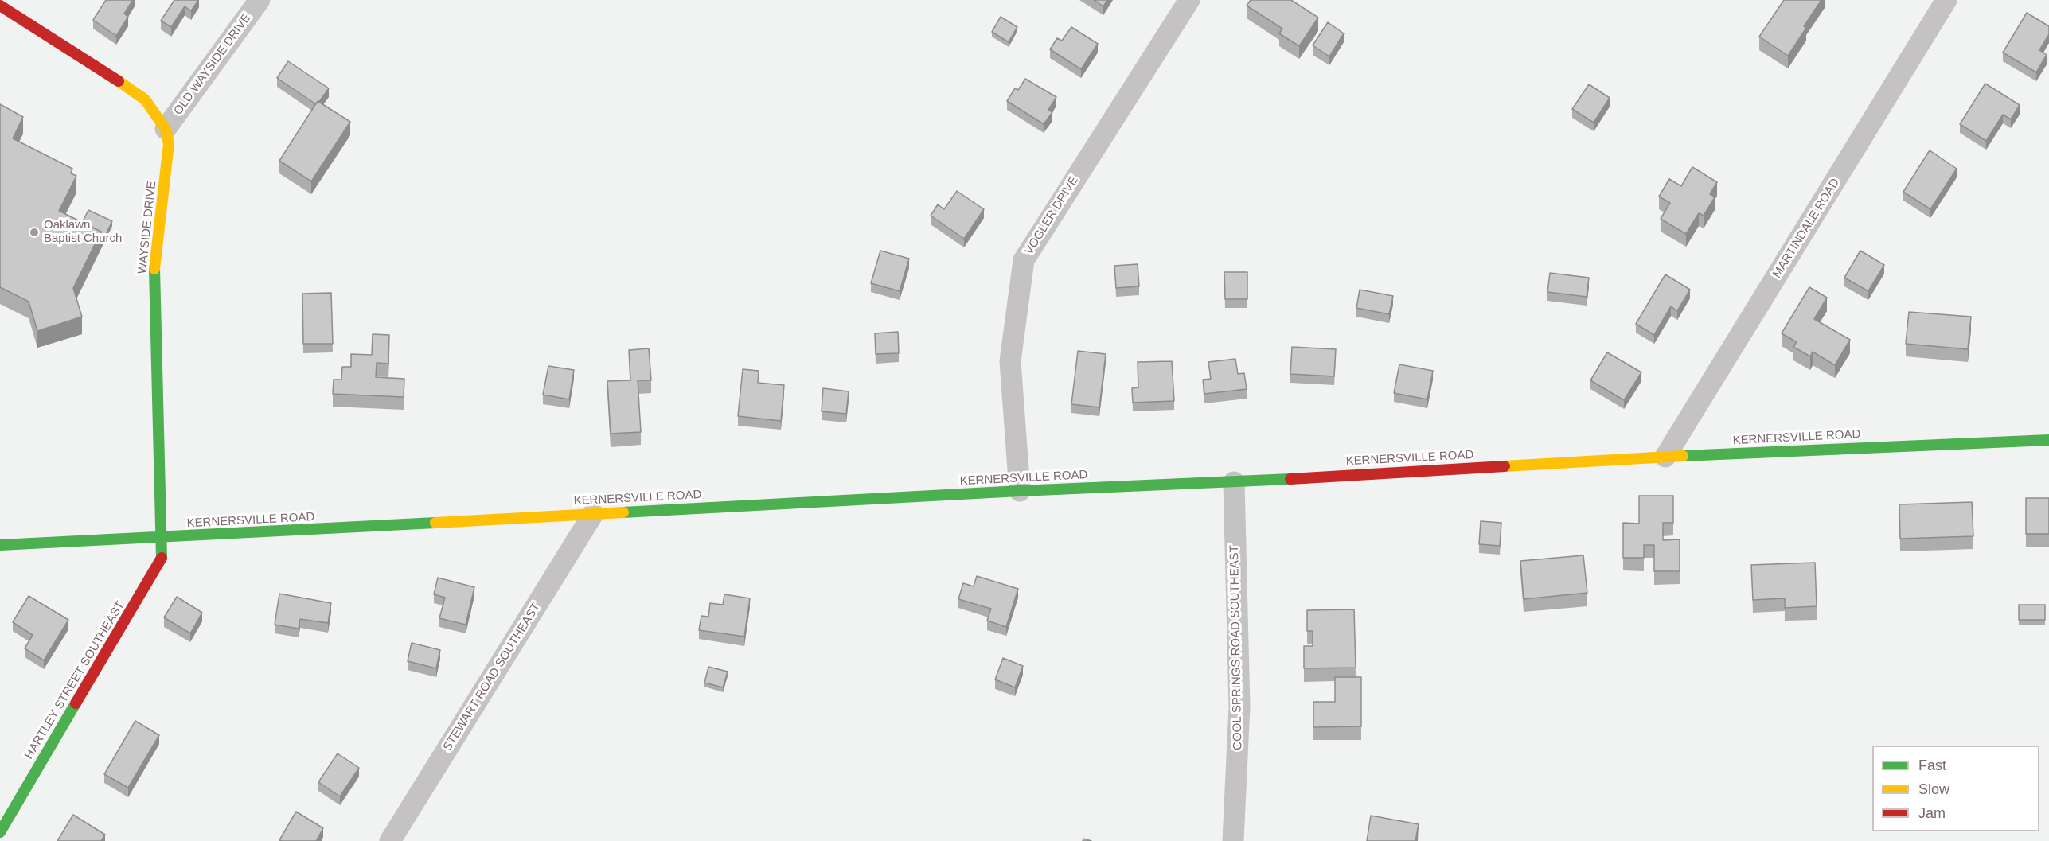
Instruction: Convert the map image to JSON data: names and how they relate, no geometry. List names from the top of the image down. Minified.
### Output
{"streets":{"main road":["WAYSIDE DRIVE","KERNERSVILLE ROAD","HARTLEY STREET SOUTHEAST"],"street":["OLD WAYSIDE DRIVE","VOGLER DRIVE","MARTINDALE ROAD","COOL SPRINGS ROAD SOUTHEAST","STEWART ROAD SOUTHEAST"]},"crossings":[["OLD WAYSIDE DRIVE","WAYSIDE DRIVE"],["VOGLER DRIVE","KERNERSVILLE ROAD"],["WAYSIDE DRIVE","KERNERSVILLE ROAD"],["WAYSIDE DRIVE","HARTLEY STREET SOUTHEAST"],["MARTINDALE ROAD","KERNERSVILLE ROAD"],["KERNERSVILLE ROAD","COOL SPRINGS ROAD SOUTHEAST"],["KERNERSVILLE ROAD","STEWART ROAD SOUTHEAST"],["KERNERSVILLE ROAD","HARTLEY STREET SOUTHEAST"]],"places":["Oaklawn Baptist Church"],"legend":["Fast","Slow","Jam"]}
